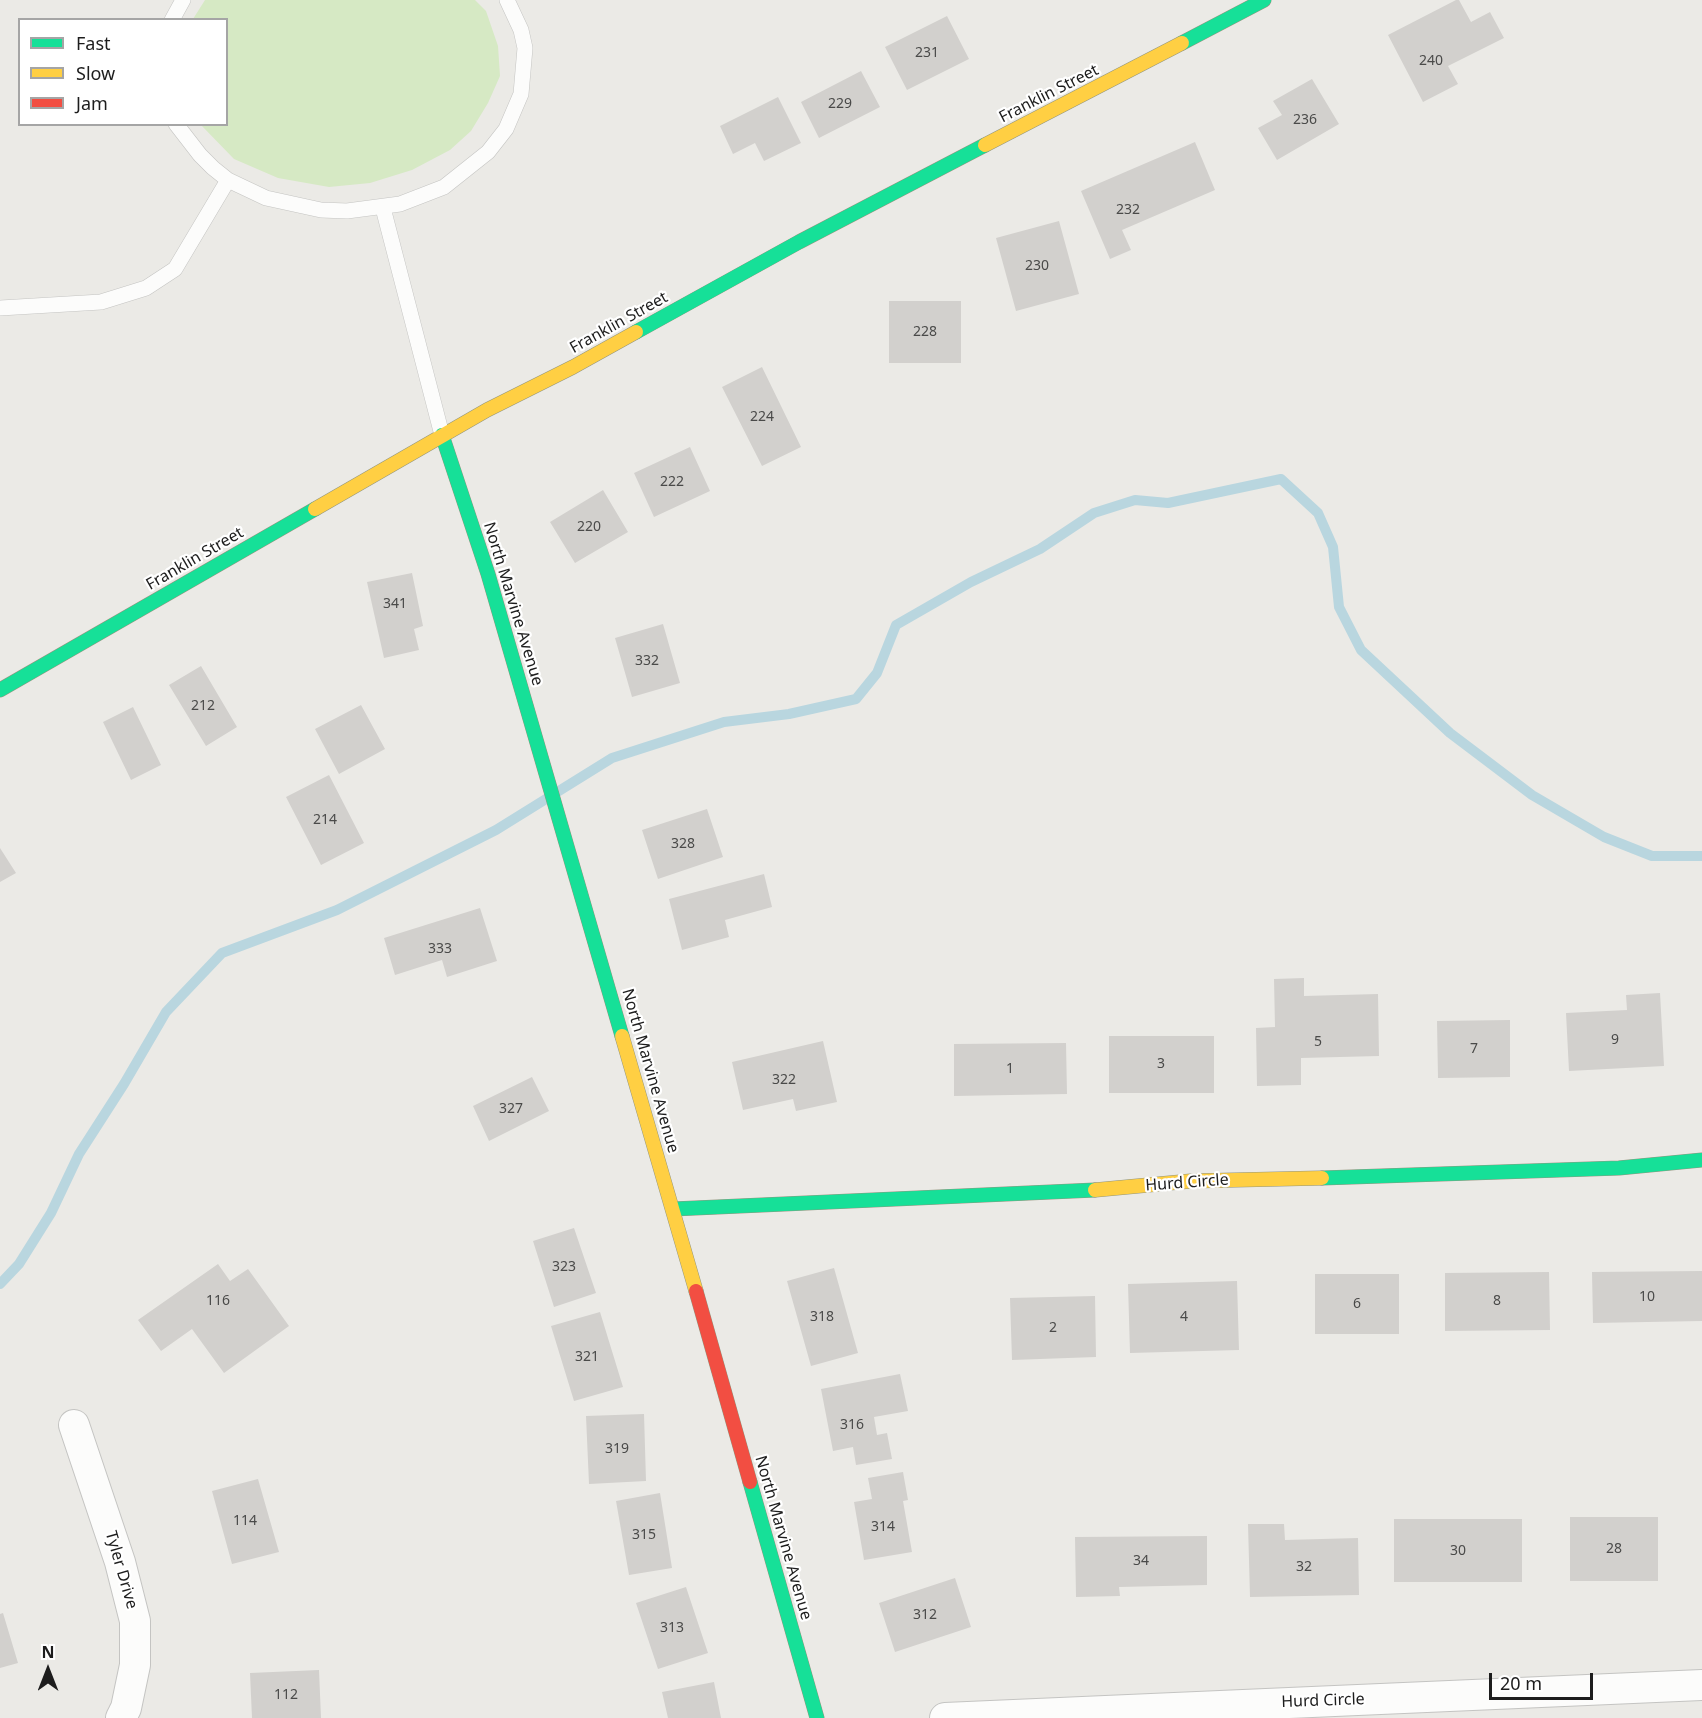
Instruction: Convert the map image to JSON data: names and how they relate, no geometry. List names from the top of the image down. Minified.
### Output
{"streets":{"street":["Franklin Street","North Marvine Avenue","Hurd Circle","Tyler Drive"]},"crossings":[["Franklin Street","North Marvine Avenue"],["North Marvine Avenue","Hurd Circle"]],"house_numbers":["231","240","229","236","232","230","228","224","222","220","341","332","212","214","328","333","9","5","7","3","1","322","327","323","10","116","8","6","318","4","2","321","316","319","114","314","315","28","30","34","32","312","313","112"],"legend":["Fast","Slow","Jam"],"scale_bar":"20 m","north":"top"}
